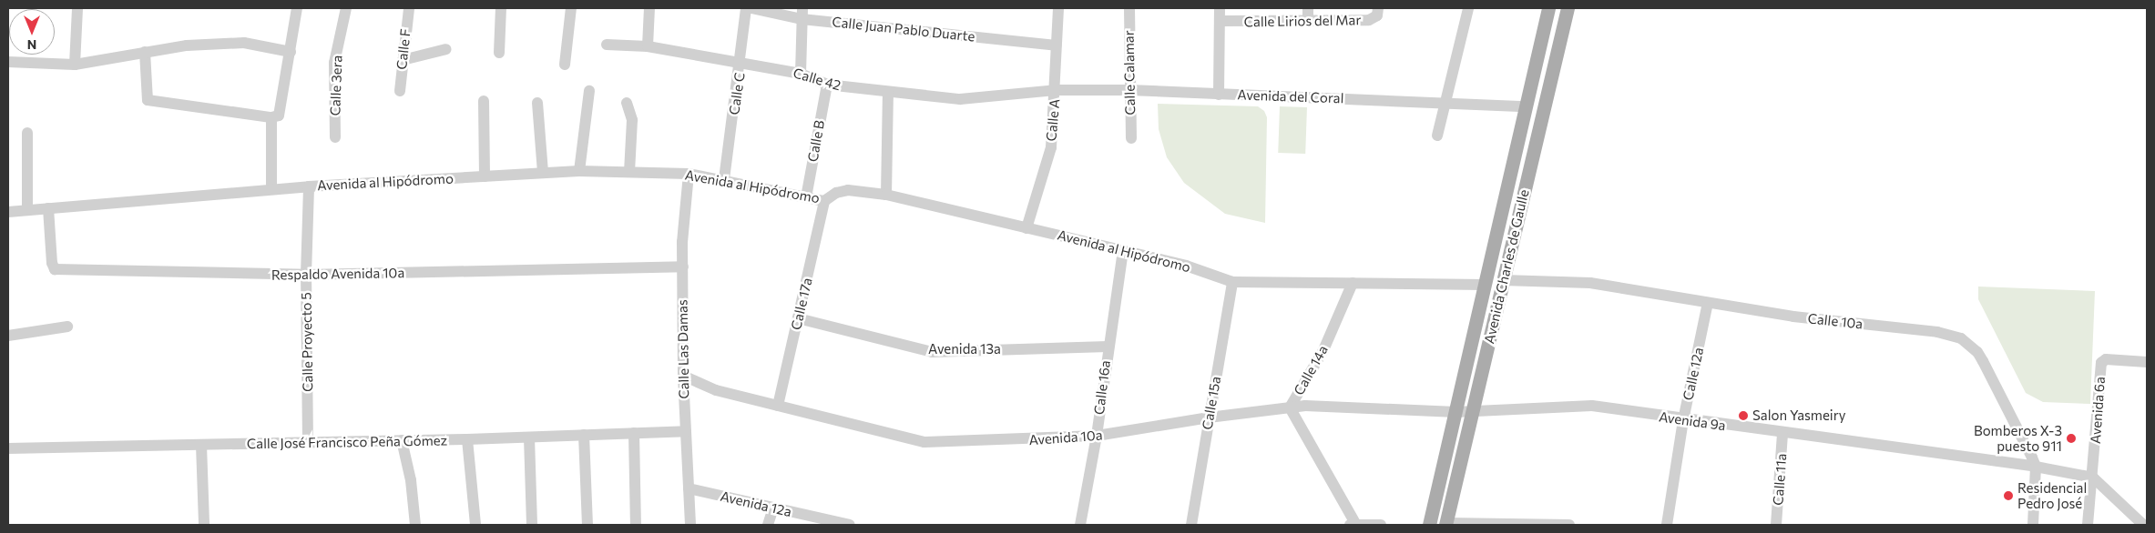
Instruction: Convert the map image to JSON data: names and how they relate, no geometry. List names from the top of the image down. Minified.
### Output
{"streets":{"main road":["Avenida Charles de Gaulle"],"street":["Calle Lirios del Mar","Calle Juan Pablo Duarte","Calle F","Calle Calamar","Calle 42","Calle 3era","Calle C","Avenida del Coral","Calle A","Calle B","Avenida al Hipódromo","Respaldo Avenida 10a","Calle 17a","Calle 10a","Calle Proyecto 5","Calle Las Damas","Avenida 13a","Calle 14a","Calle 12a","Calle 16a","Calle 15a","Avenida 6a","Avenida 9a","Avenida 10a","Calle José Francisco Peña Gómez","Calle 11a","Avenida 12a"]},"crossings":[["Calle Juan Pablo Duarte","Calle A"],["Calle Calamar","Avenida del Coral"],["Calle 42","Calle C"],["Calle 42","Avenida del Coral"],["Calle 42","Calle A"],["Calle 42","Calle B"],["Calle C","Avenida al Hipódromo"],["Avenida del Coral","Calle A"],["Avenida del Coral","Avenida Charles de Gaulle"],["Calle A","Avenida al Hipódromo"],["Calle B","Avenida al Hipódromo"],["Avenida al Hipódromo","Avenida Charles de Gaulle"],["Avenida al Hipódromo","Respaldo Avenida 10a"],["Avenida al Hipódromo","Calle 17a"],["Avenida al Hipódromo","Calle Proyecto 5"],["Avenida al Hipódromo","Calle Las Damas"],["Avenida al Hipódromo","Calle 14a"],["Avenida al Hipódromo","Calle 16a"],["Avenida al Hipódromo","Calle 15a"],["Avenida Charles de Gaulle","Calle 10a"],["Avenida Charles de Gaulle","Avenida 9a"],["Avenida Charles de Gaulle","Avenida 10a"],["Respaldo Avenida 10a","Calle Proyecto 5"],["Respaldo Avenida 10a","Calle Las Damas"],["Calle 17a","Avenida 13a"],["Calle 17a","Avenida 10a"],["Calle 10a","Calle 12a"],["Calle 10a","Avenida 9a"],["Calle Proyecto 5","Calle José Francisco Peña Gómez"],["Calle Las Damas","Avenida 10a"],["Calle Las Damas","Calle José Francisco Peña Gómez"],["Calle Las Damas","Avenida 12a"],["Avenida 13a","Calle 16a"],["Calle 14a","Avenida 10a"],["Calle 12a","Avenida 9a"],["Calle 16a","Avenida 10a"],["Calle 15a","Avenida 10a"],["Avenida 6a","Avenida 9a"],["Avenida 9a","Avenida 10a"],["Avenida 9a","Calle 11a"]],"places":["Salon Yasmeiry","Bomberos X-3 puesto 911","Residencial Pedro José"],"north":"bottom"}
